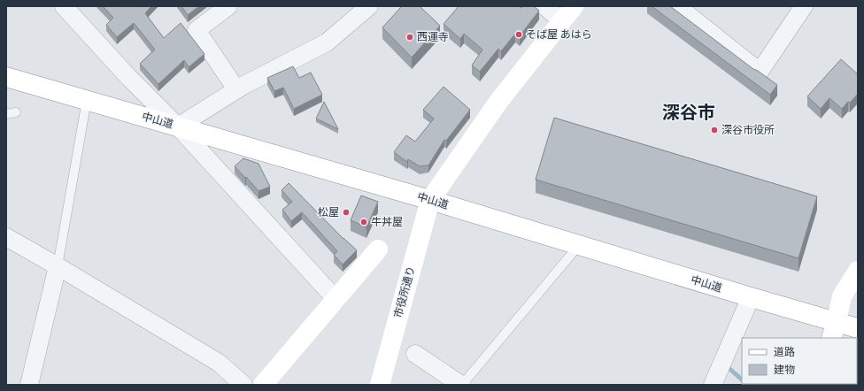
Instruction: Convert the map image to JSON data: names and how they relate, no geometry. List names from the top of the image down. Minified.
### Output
{"streets":{"main road":["中山道","市役所通り"]},"crossings":[["中山道","市役所通り"]],"districts":["深谷市"],"places":["そば屋 あはら","西運寺","深谷市役所","松屋","牛丼屋"],"legend":["道路","建物"]}
